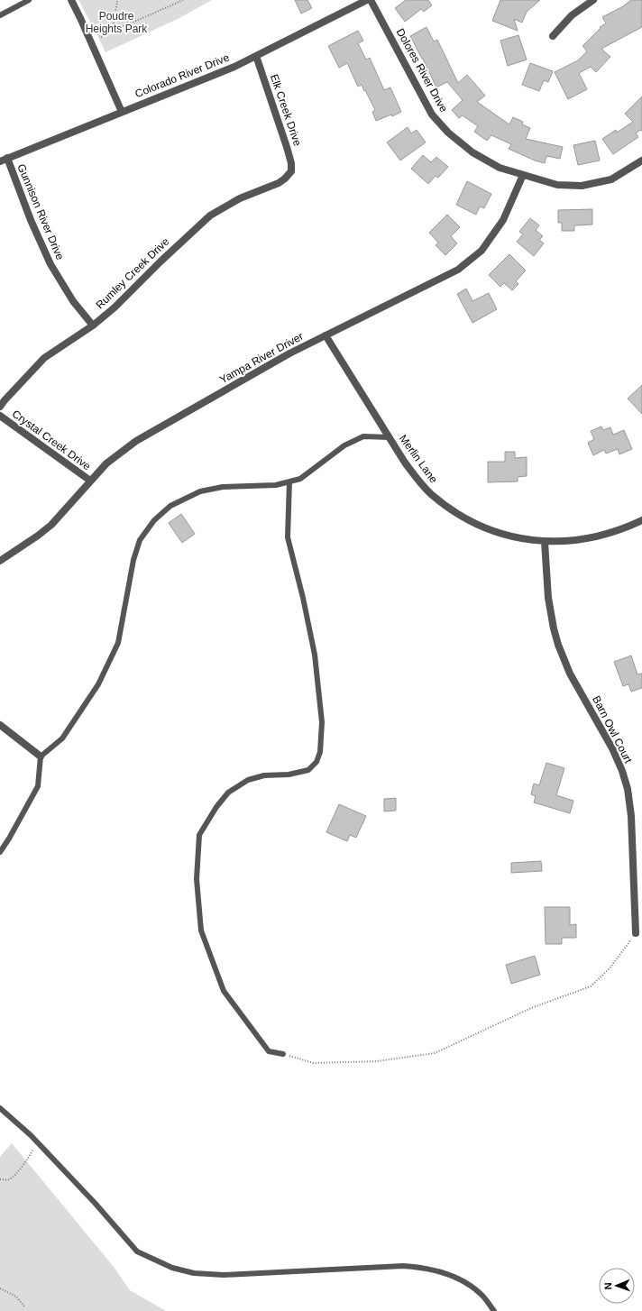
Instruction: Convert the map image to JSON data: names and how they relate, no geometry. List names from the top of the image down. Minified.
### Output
{"streets":{"street":["Dolores River Drive","Colorado River Drive","Elk Creek Drive","Gunnison River Drive","Rumley Creek Drive","Yampa River Driver","Crystal Creek Drive","Merlin Lane","Barn Owl Court"]},"crossings":[["Dolores River Drive","Yampa River Driver"],["Colorado River Drive","Elk Creek Drive"],["Colorado River Drive","Gunnison River Drive"],["Elk Creek Drive","Rumley Creek Drive"],["Gunnison River Drive","Rumley Creek Drive"],["Yampa River Driver","Crystal Creek Drive"],["Yampa River Driver","Merlin Lane"],["Merlin Lane","Barn Owl Court"]],"parks":["Poudre Heights Park"],"north":"left"}
